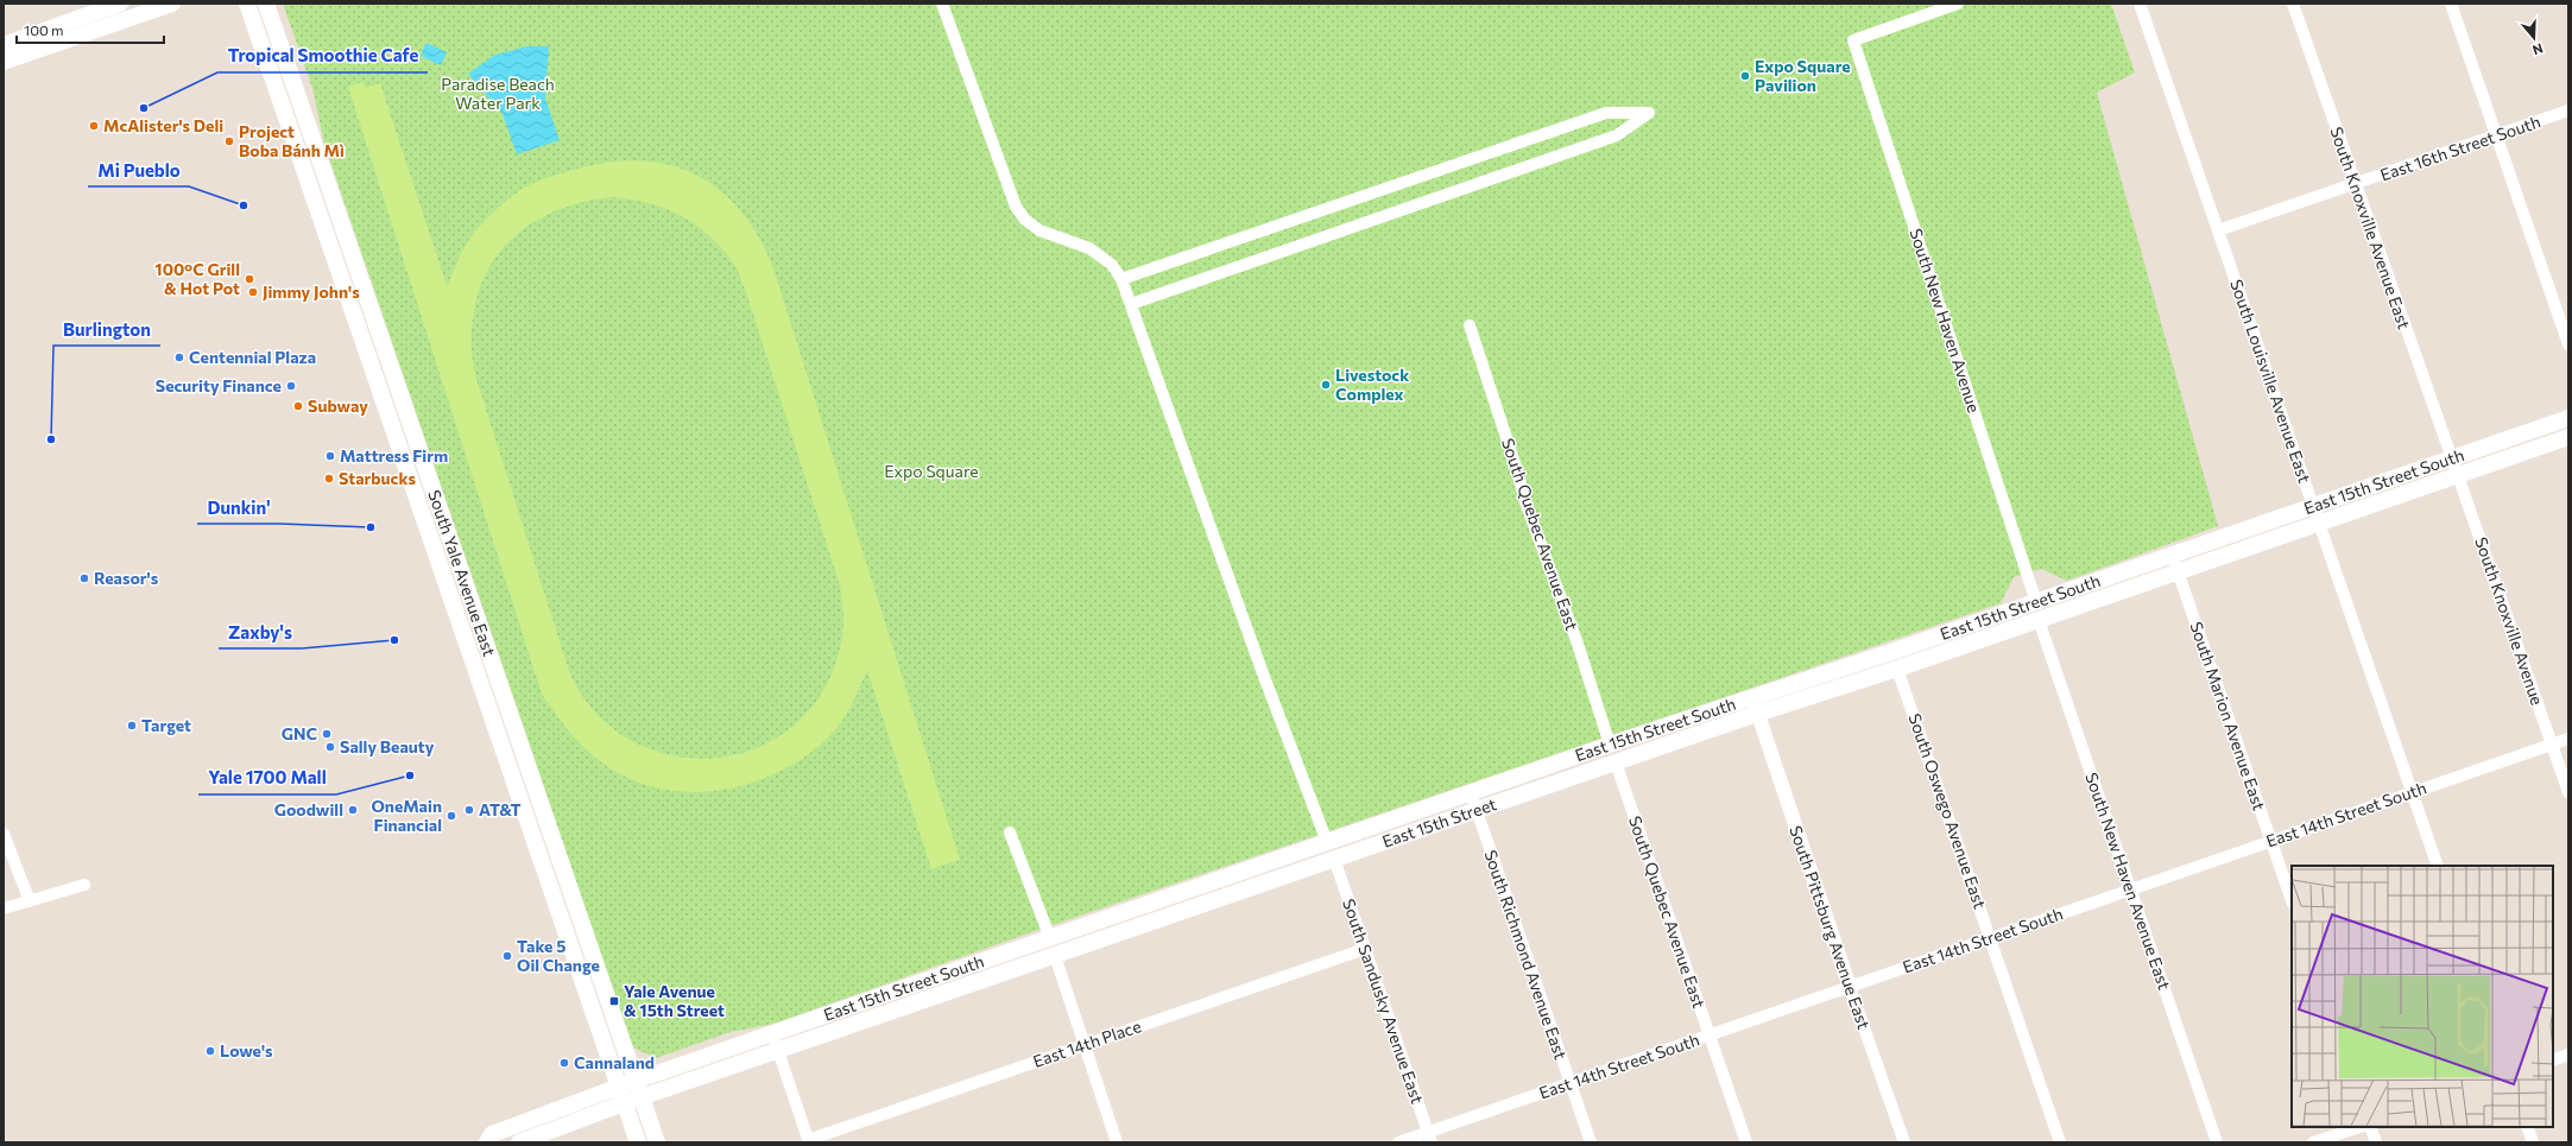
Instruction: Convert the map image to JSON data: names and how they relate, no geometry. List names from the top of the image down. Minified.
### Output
{"streets":{"main road":["East 15th Street South","South Yale Avenue East","East 15th Street"],"street":["East 16th Street South","South Knoxville Avenue East","South New Haven Avenue","South Louisville Avenue East","South Quebec Avenue East","South Knoxville Avenue","South Marion Avenue East","South Oswego Avenue East","East 14th Street South","South New Haven Avenue East","South Pittsburg Avenue East","South Richmond Avenue East","South Sandusky Avenue East","East 14th Place"]},"crossings":[["East 16th Street South","South Knoxville Avenue East"],["East 16th Street South","South Louisville Avenue East"],["South Knoxville Avenue East","East 15th Street South"],["South Knoxville Avenue East","South Knoxville Avenue"],["South New Haven Avenue","East 15th Street South"],["South Louisville Avenue East","East 15th Street South"],["South Louisville Avenue East","East 14th Street South"],["East 15th Street South","South Quebec Avenue East"],["East 15th Street South","South Yale Avenue East"],["East 15th Street South","South Knoxville Avenue"],["East 15th Street South","South Marion Avenue East"],["East 15th Street South","South Oswego Avenue East"],["East 15th Street South","East 15th Street"],["East 15th Street South","South New Haven Avenue East"],["East 15th Street South","South Pittsburg Avenue East"],["East 15th Street South","South Richmond Avenue East"],["East 15th Street South","South Sandusky Avenue East"],["South Quebec Avenue East","East 14th Street South"],["South Knoxville Avenue","East 14th Street South"],["South Marion Avenue East","East 14th Street South"],["South Oswego Avenue East","East 14th Street South"],["East 14th Street South","South New Haven Avenue East"],["East 14th Street South","South Pittsburg Avenue East"],["East 14th Street South","South Richmond Avenue East"],["East 14th Street South","South Sandusky Avenue East"],["East 15th Street","South Richmond Avenue East"],["East 15th Street","South Sandusky Avenue East"],["South Sandusky Avenue East","East 14th Place"]],"parks":["Paradise Beach Water Park","Expo Square"],"places":{"other":["Expo Square Pavilion","Tropical Smoothie Cafe","McAlister's Deli","Project Boba Bánh Mì","Mi Pueblo","100°C Grill & Hot Pot","Jimmy John's","Centennial Plaza","Livestock Complex","Security Finance","Subway","Burlington","Mattress Firm","Starbucks","Dunkin'","Reasor's","Zaxby's","Target","GNC","Sally Beauty","Yale 1700 Mall","Goodwill","AT&T","OneMain Financial","Take 5 Oil Change","Lowe's","Cannaland"],"transit":["Yale Avenue & 15th Street"]},"scale_bar":"100 m","north":"bottom"}
